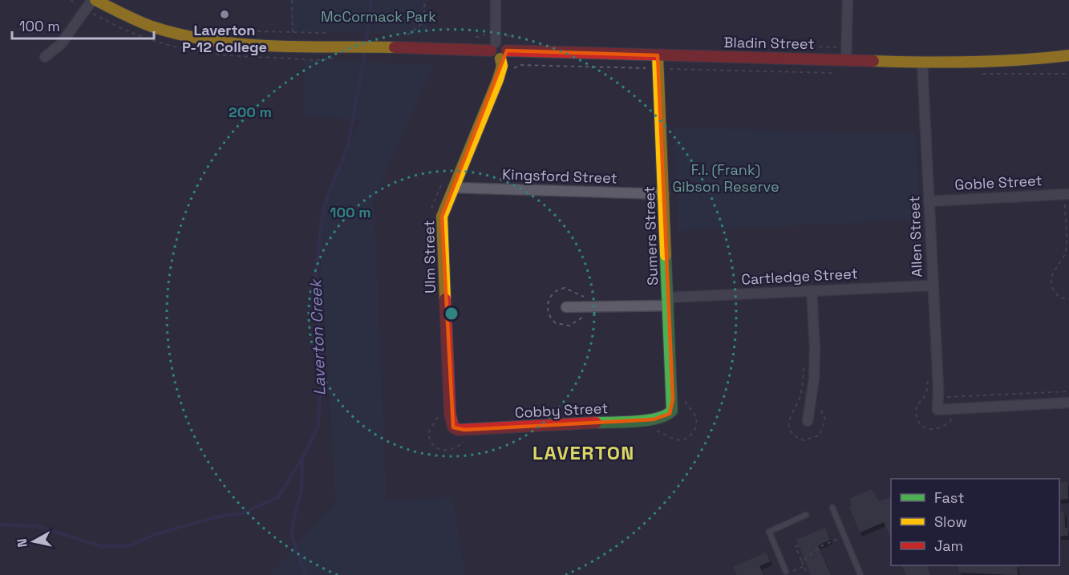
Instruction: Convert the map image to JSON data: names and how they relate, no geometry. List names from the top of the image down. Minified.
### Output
{"streets":{"street":["Bladin Street","Kingsford Street","Goble Street","Sumers Street","Allen Street","Ulm Street","Cartledge Street","Cobby Street"]},"crossings":[["Bladin Street","Sumers Street"],["Bladin Street","Allen Street"],["Bladin Street","Ulm Street"],["Kingsford Street","Sumers Street"],["Kingsford Street","Ulm Street"],["Goble Street","Allen Street"],["Sumers Street","Cartledge Street"],["Sumers Street","Cobby Street"],["Allen Street","Cartledge Street"],["Ulm Street","Cobby Street"]],"districts":["LAVERTON"],"water":["Laverton Creek"],"parks":["McCormack Park","F.I. (Frank) Gibson Reserve"],"places":["Laverton P-12 College"],"legend":["Fast","Slow","Jam"],"scale_bar":"100 m","north":"left","rings":["200 m","100 m"]}
